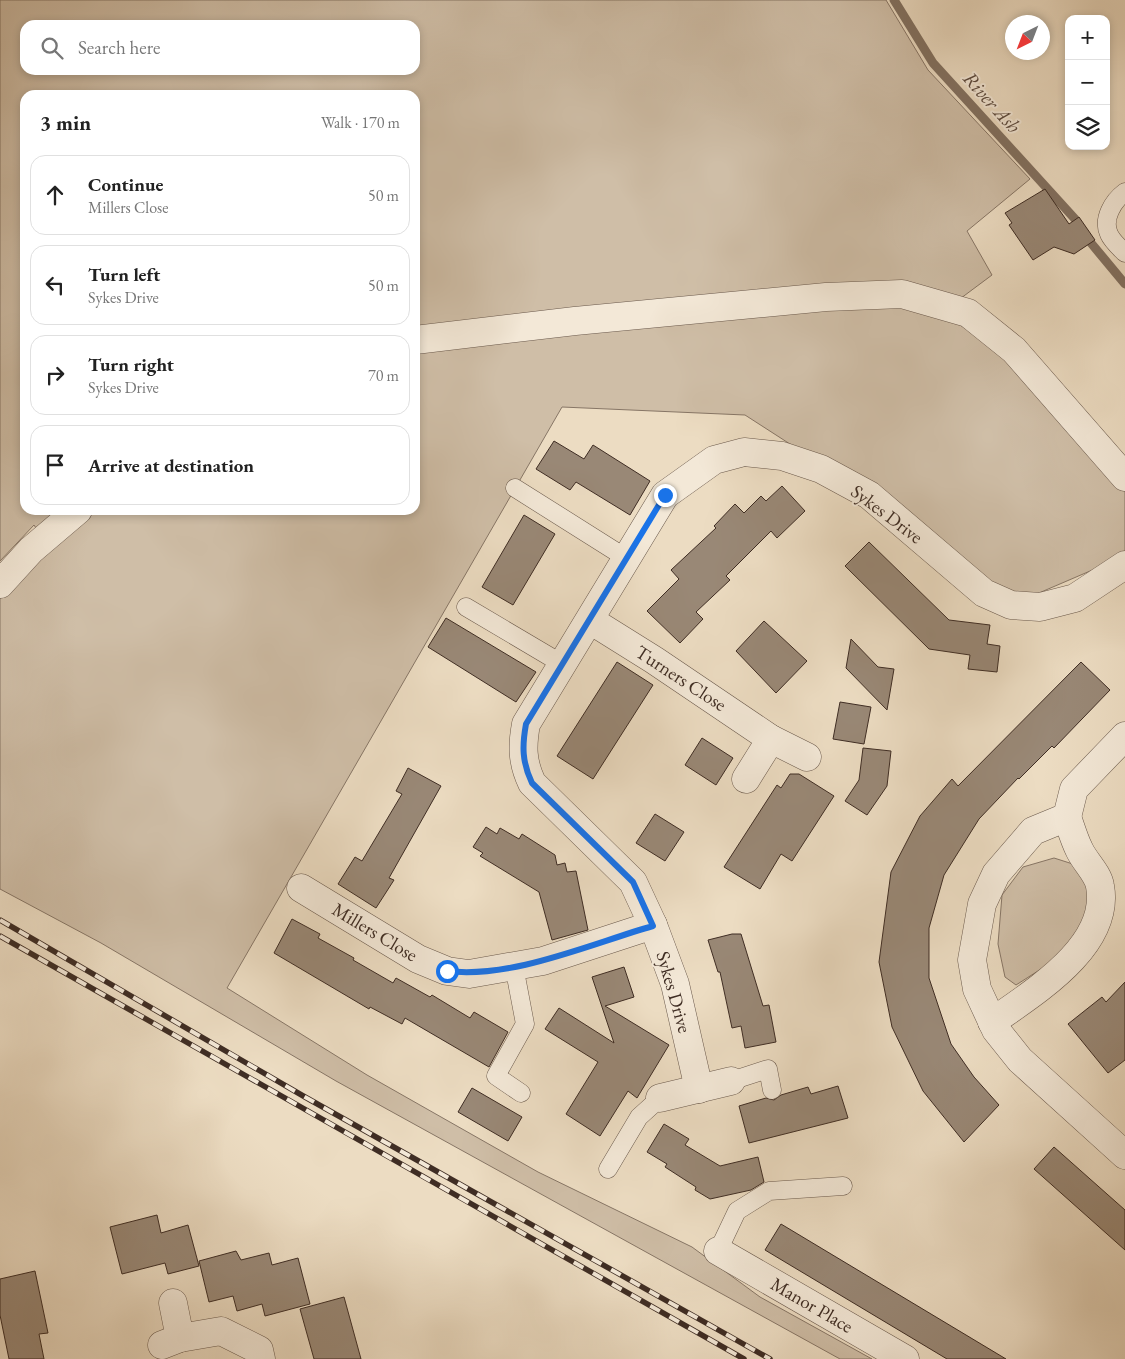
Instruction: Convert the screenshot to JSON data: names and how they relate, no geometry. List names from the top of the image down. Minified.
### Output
{"streets":{"street":["Sykes Drive","Turners Close","Millers Close","Manor Place"]},"crossings":[["Sykes Drive","Turners Close"],["Sykes Drive","Millers Close"]],"water":["River Ash"],"north":"bottom left","page":{"map_buttons":["+","−"],"search":"Search here","heading":["3 min","Walk · 170 m"],"list":[["Continue","Millers Close","50 m"],["Turn left","Sykes Drive","50 m"],["Turn right","Sykes Drive","70 m"],"Arrive at destination"]}}
